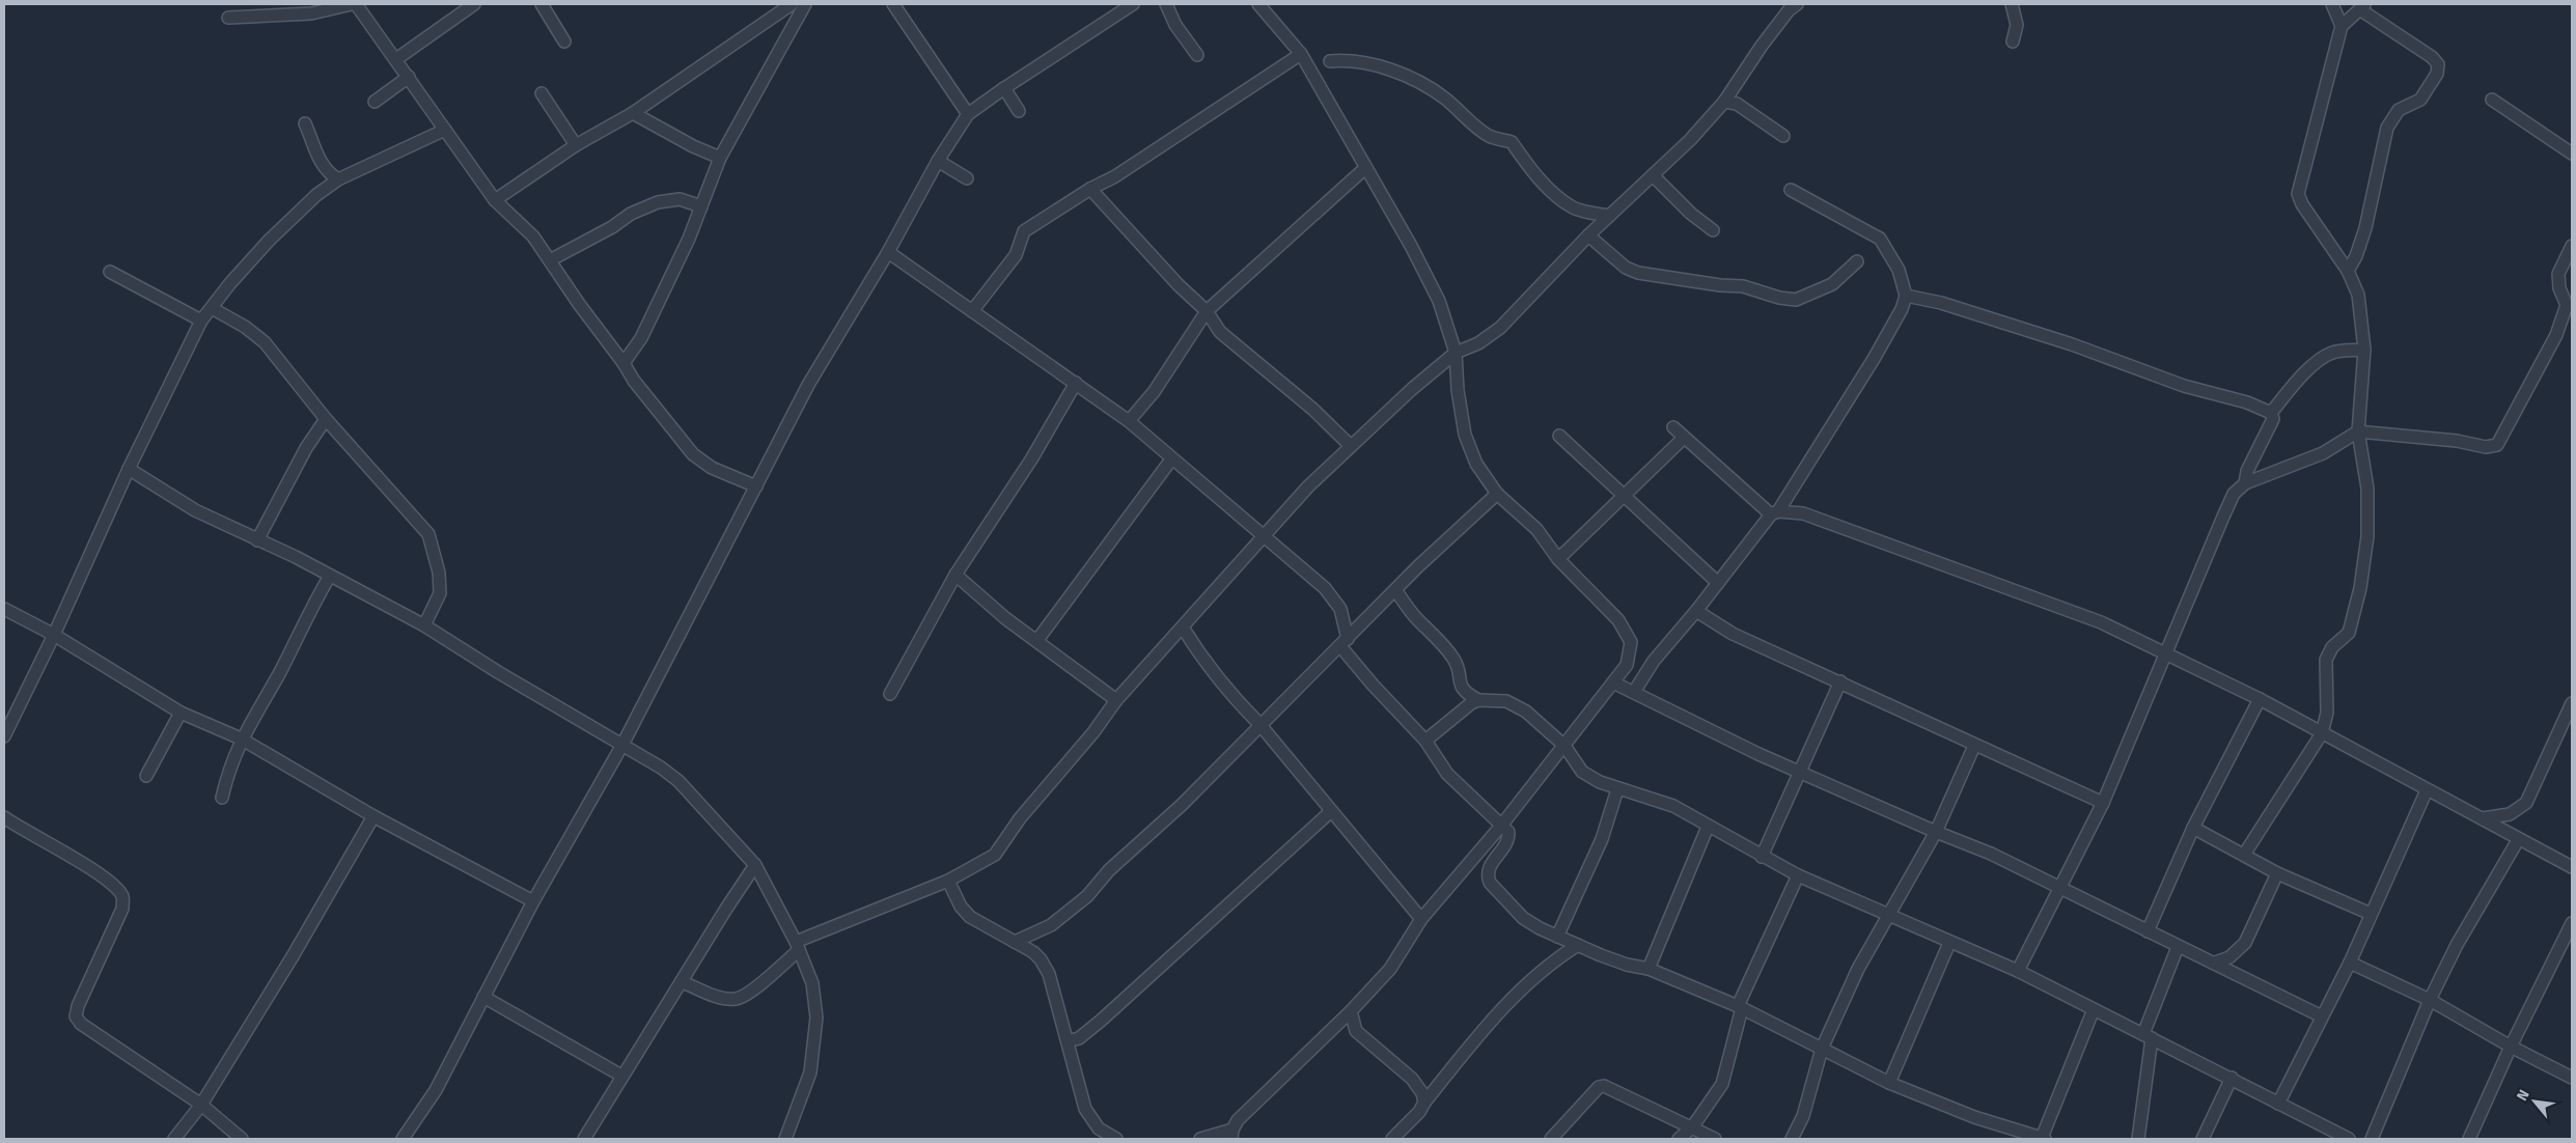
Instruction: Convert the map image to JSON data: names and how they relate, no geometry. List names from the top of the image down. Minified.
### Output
{"north":"top left"}
